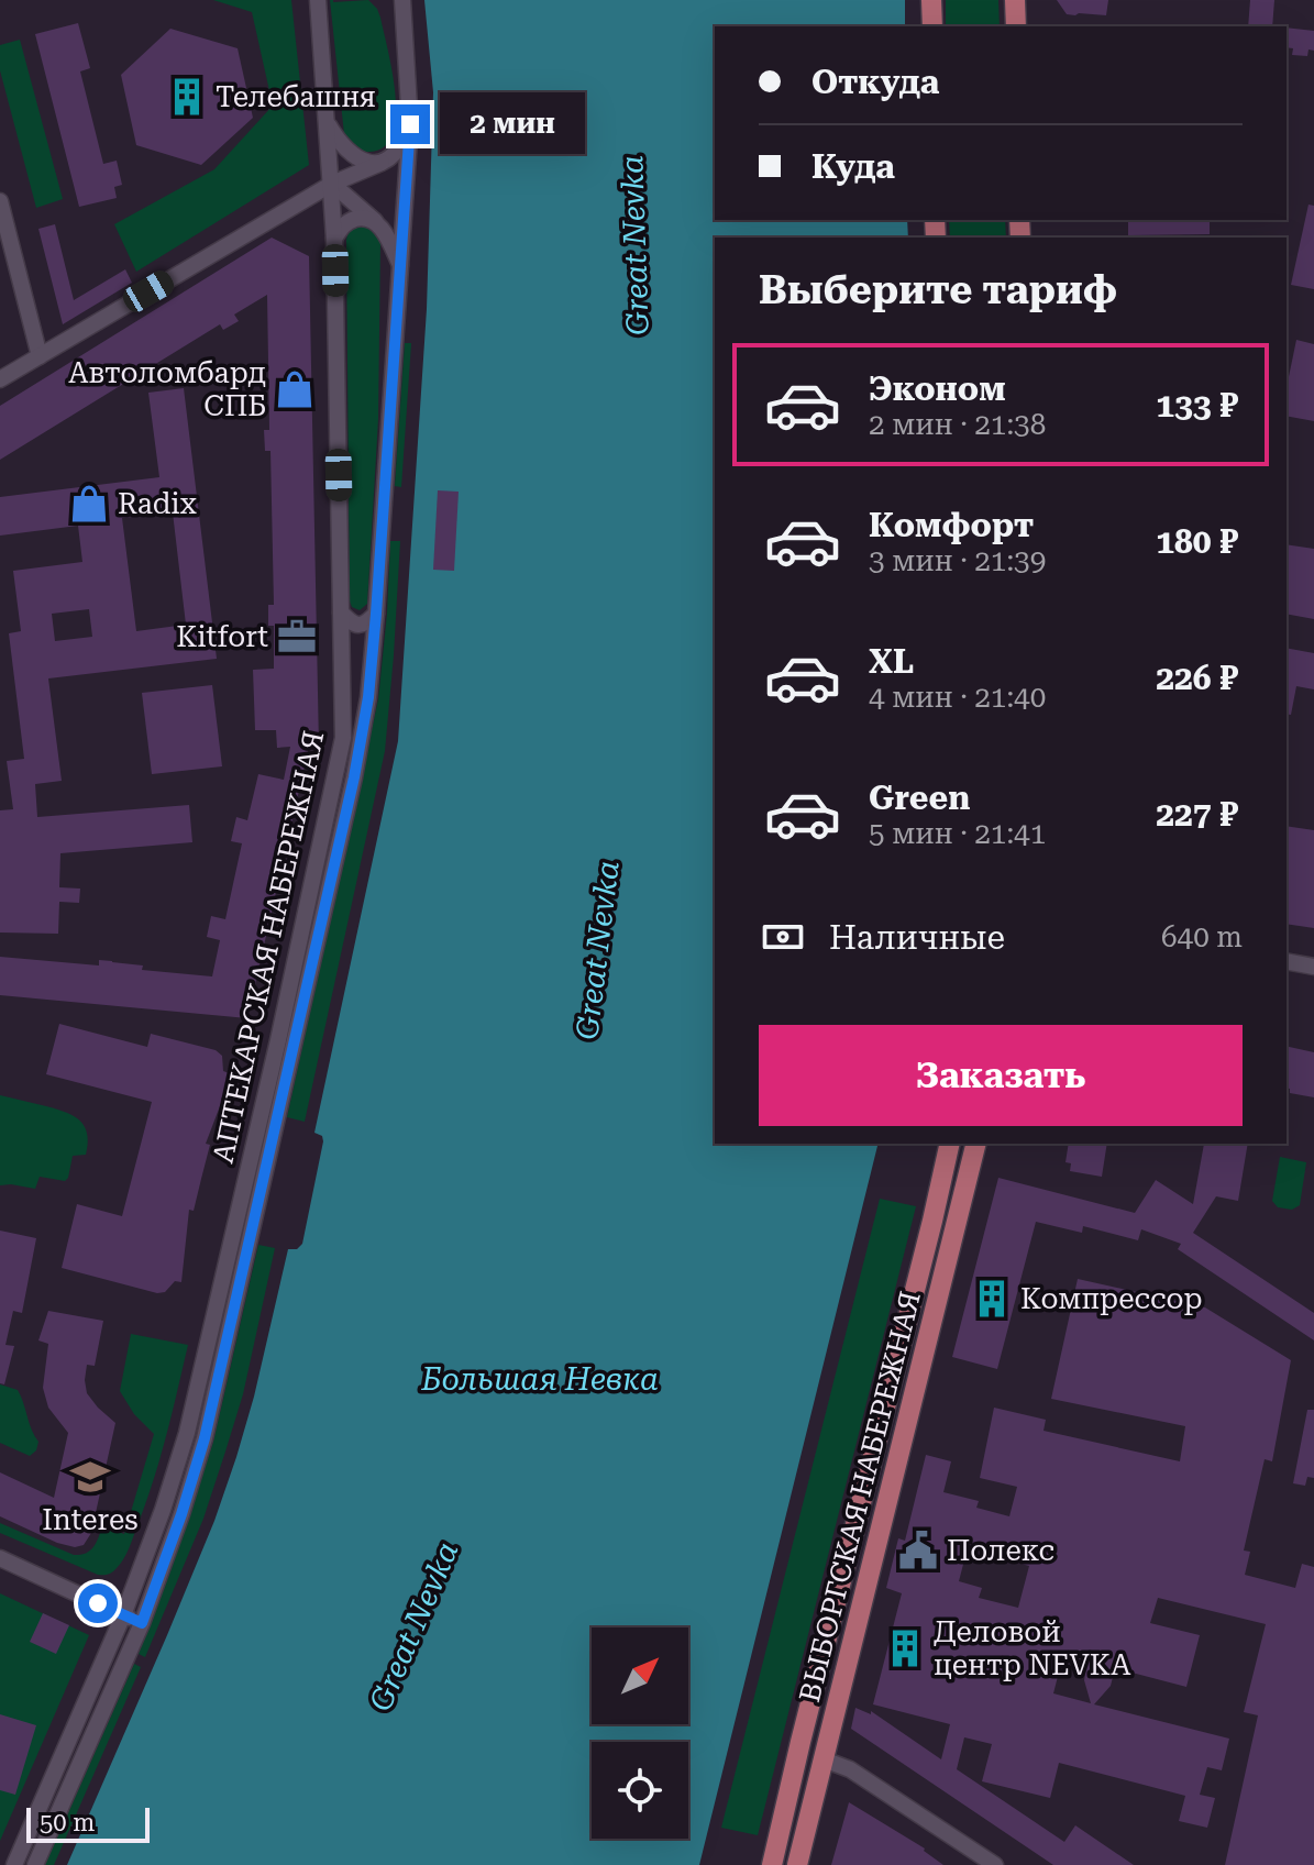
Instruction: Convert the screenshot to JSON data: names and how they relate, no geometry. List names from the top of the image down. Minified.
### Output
{"streets":{"main road":["ВЫБОРГСКАЯ НАБЕРЕЖНАЯ"],"street":["АПТЕКАРСКАЯ НАБЕРЕЖНАЯ"]},"water":["Great Nevka","Большая Невка"],"places":{"building":["Телебашня","Компрессор","Деловой центр NEVKA"],"shop":["Автоломбард СПБ","Radix"],"office":["Kitfort"],"school or university":["Interes"],"public building":["Полекс"]},"scale_bar":"50 m","north":"top right","page":{"banner":["Откуда","Куда"],"bubble":"2 мин","heading":"Выберите тариф","list":[{"name":"Эконом","note":"2 мин · 21:38","value":"133 ₽"},{"name":"Комфорт","note":"3 мин · 21:39","value":"180 ₽"},{"name":"XL","note":"4 мин · 21:40","value":"226 ₽"},{"name":"Green","note":"5 мин · 21:41","value":"227 ₽"}],"pay":["Наличные","640 m"],"buttons":"Заказать","scale":"50 m"}}
